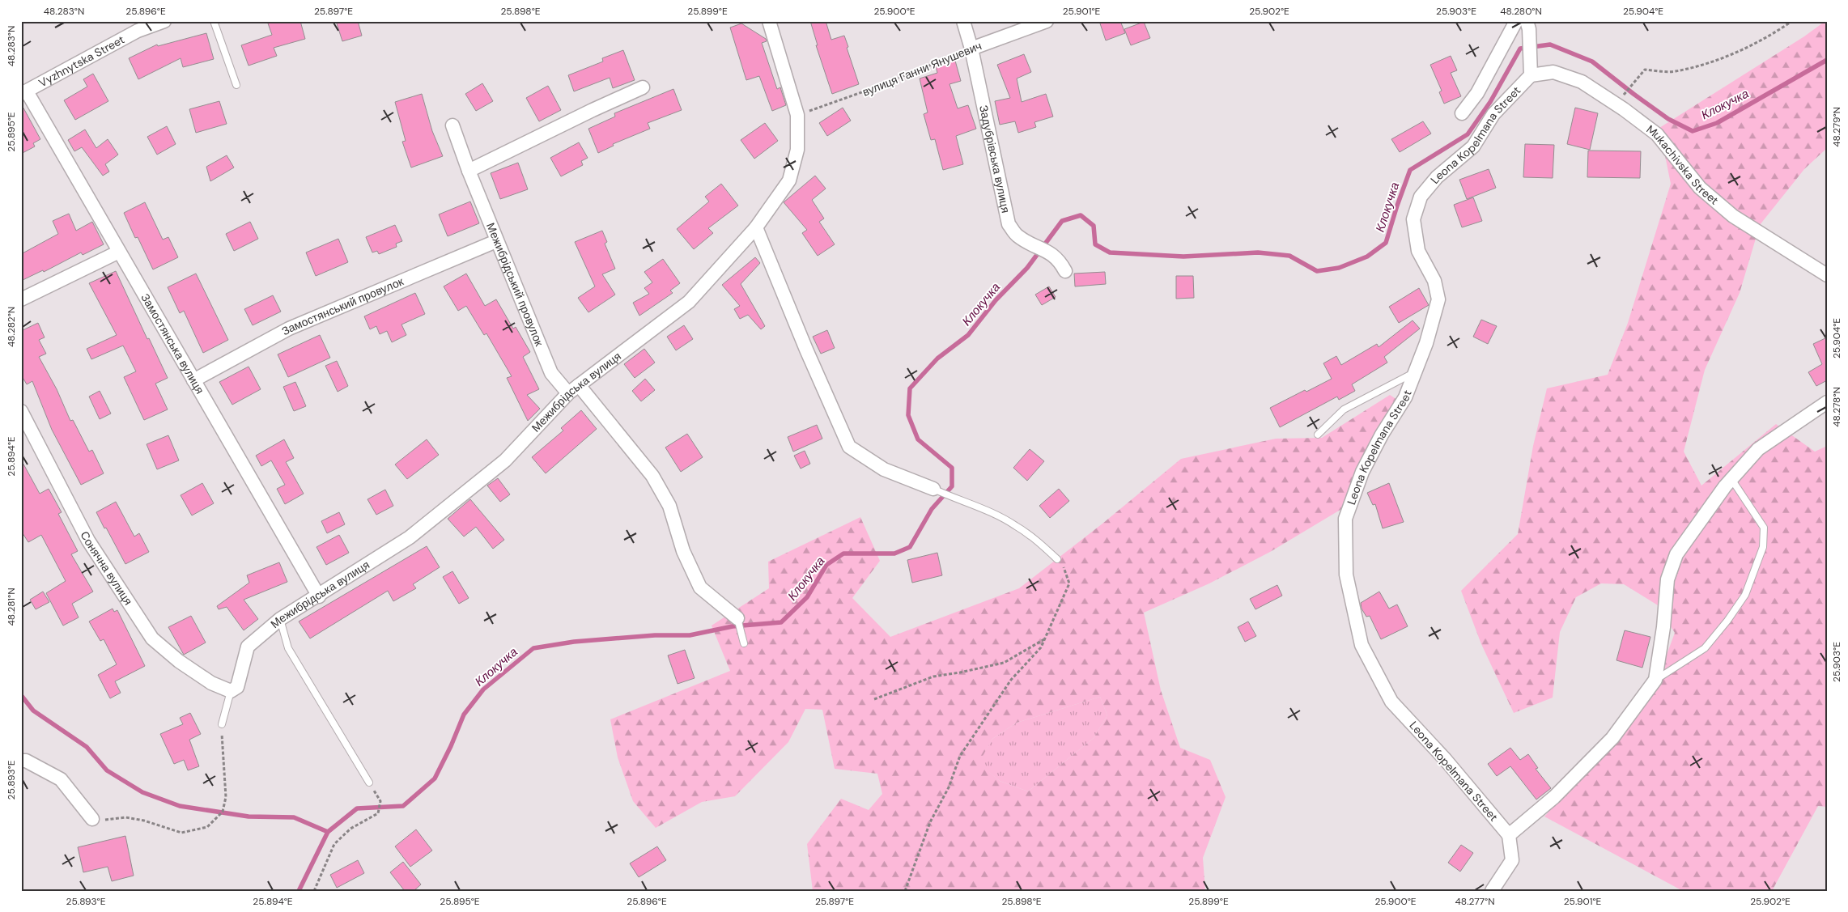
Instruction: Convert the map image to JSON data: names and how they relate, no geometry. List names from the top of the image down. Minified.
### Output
{"streets":{"street":["Vyzhnytska Street","вулиця Ганни Янушевич","Leona Kopelmana Street","Задубрівська вулиця","Mukachivska Street","Межибрідський провулок","Замостянський провулок","Замостянська вулиця","Межибрідська вулиця","Сонячна вулиця"]},"crossings":[["Vyzhnytska Street","Замостянська вулиця"],["вулиця Ганни Янушевич","Задубрівська вулиця"],["вулиця Ганни Янушевич","Межибрідська вулиця"],["Leona Kopelmana Street","Mukachivska Street"],["Межибрідський провулок","Замостянський провулок"],["Межибрідський провулок","Межибрідська вулиця"],["Замостянський провулок","Замостянська вулиця"],["Замостянська вулиця","Межибрідська вулиця"],["Межибрідська вулиця","Сонячна вулиця"]],"water":["Клокучка"],"coordinates":["48.283°N","25.896°E","25.897°E","25.898°E","25.899°E","25.900°E","25.901°E","25.902°E","25.903°E","48.280°N","25.904°E","48.279°N","25.895°E","48.282°N","48.278°N","25.894°E","48.281°N","25.893°E","48.277°N"]}
